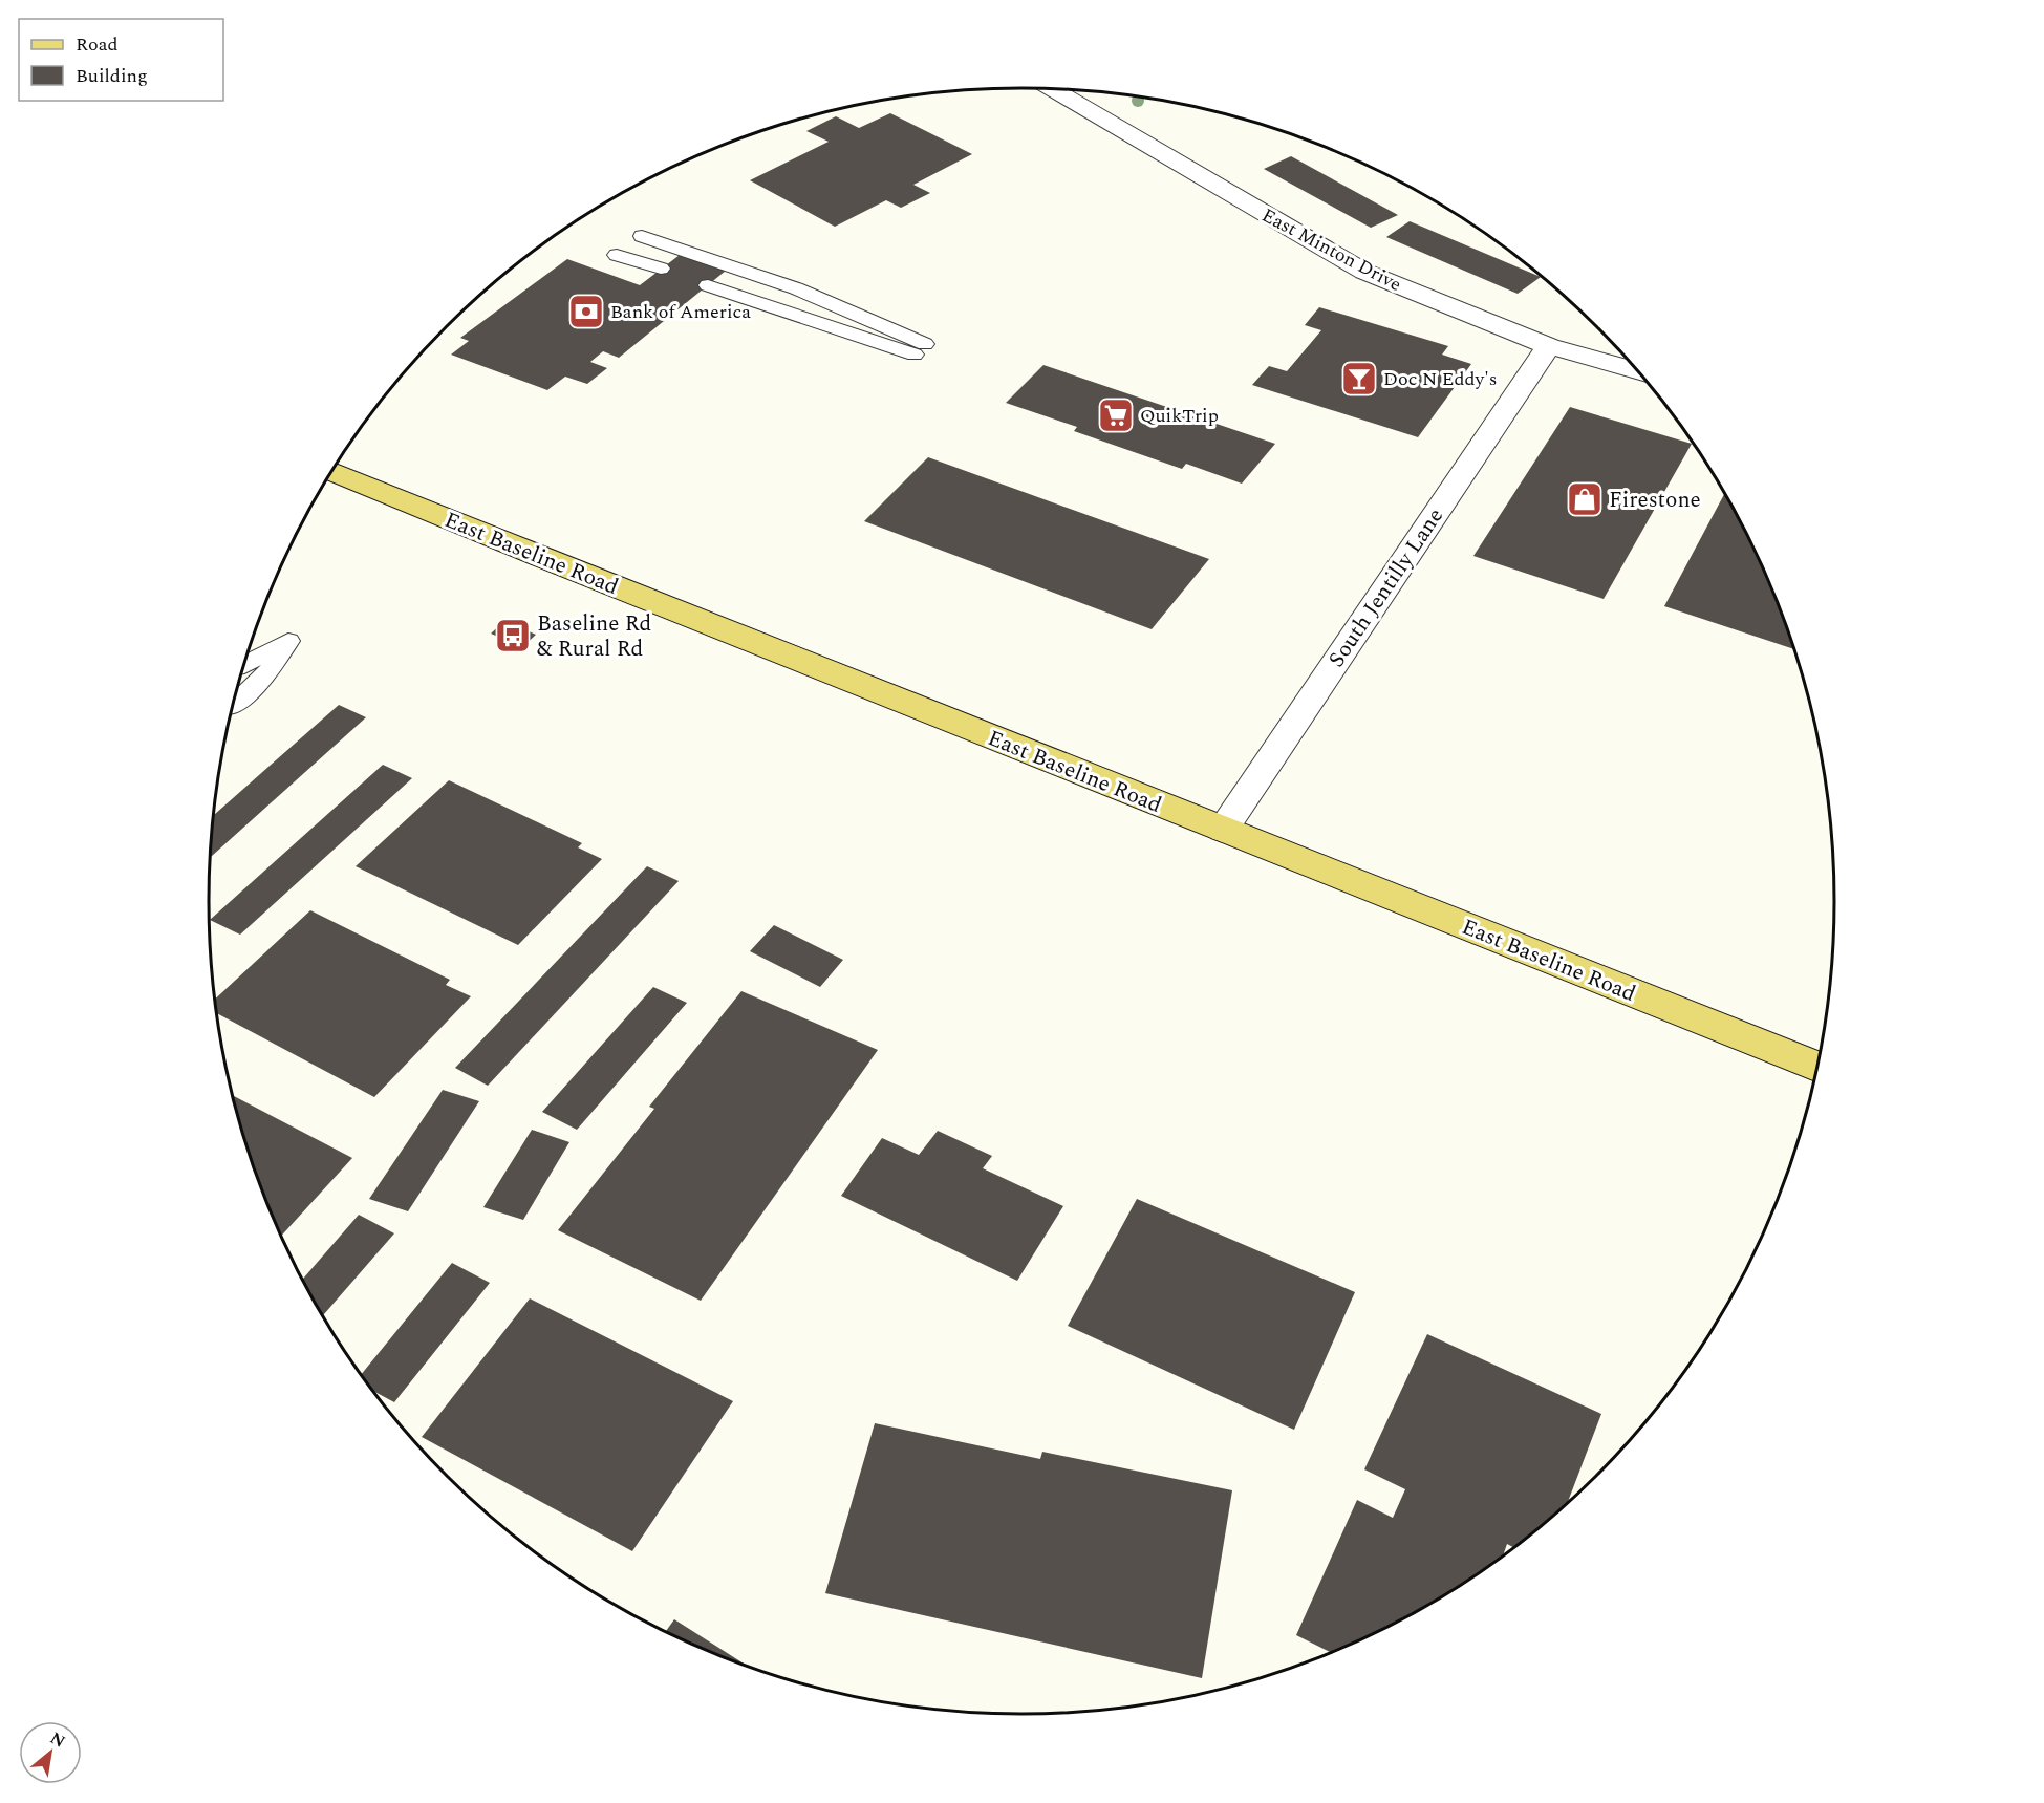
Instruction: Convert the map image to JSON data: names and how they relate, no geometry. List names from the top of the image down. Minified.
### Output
{"streets":{"main road":["East Baseline Road"],"street":["East Minton Drive","South Jentilly Lane"]},"crossings":[["East Minton Drive","South Jentilly Lane"],["East Baseline Road","South Jentilly Lane"]],"places":{"bank":["Bank of America"],"bar":["Doc N Eddy's"],"supermarket":["QuikTrip"],"shop":["Firestone"],"bus stop":["Baseline Rd & Rural Rd"]},"legend":["Road","Building"],"north":"top right"}
